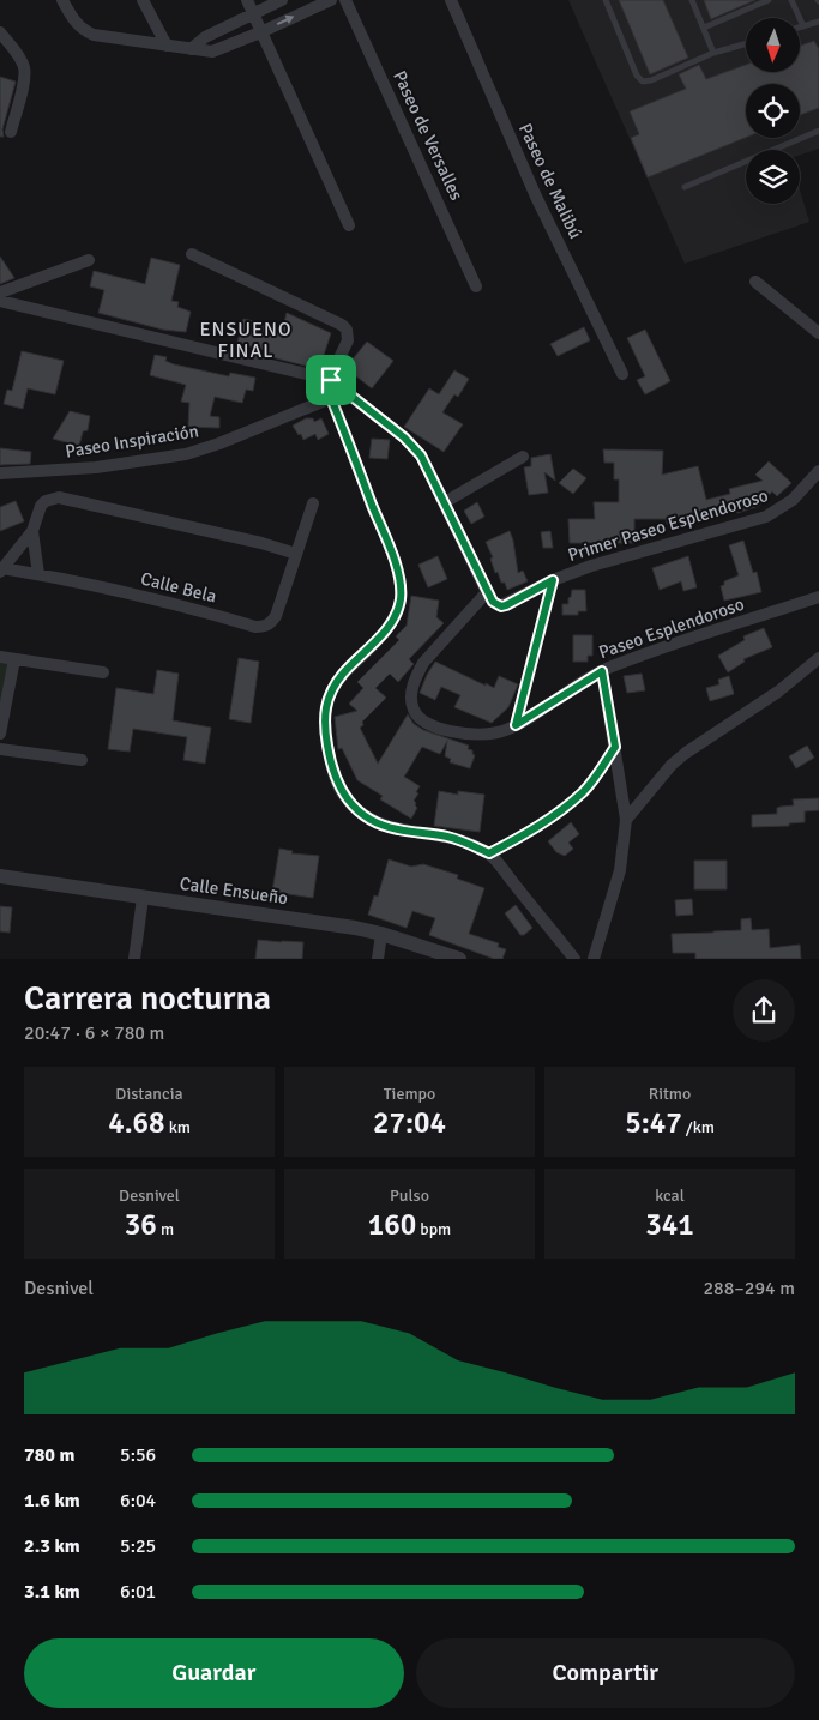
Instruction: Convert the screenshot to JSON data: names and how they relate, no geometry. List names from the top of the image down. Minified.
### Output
{"streets":{"street":["Paseo de Versalles","Paseo de Malibú","Paseo Inspiración","Primer Paseo Esplendoroso","Calle Bela","Paseo Esplendoroso","Calle Ensueño"]},"crossings":[["Primer Paseo Esplendoroso","Paseo Esplendoroso"]],"districts":["ENSUENO FINAL"],"north":"bottom","page":{"heading":["Carrera nocturna","20:47 · 6 × 780 m"],"stats":[["Distancia","4.68 km"],["Tiempo","27:04"],["Ritmo","5:47 /km"],["Desnivel","36 m"],["Pulso","160 bpm"],["kcal","341"]],"chart":["Desnivel","288–294 m"],"list":[{"name":"780 m","note":"5:56"},{"name":"1.6 km","note":"6:04"},{"name":"2.3 km","note":"5:25"},{"name":"3.1 km","note":"6:01"}],"buttons":["Guardar","Compartir"]}}
